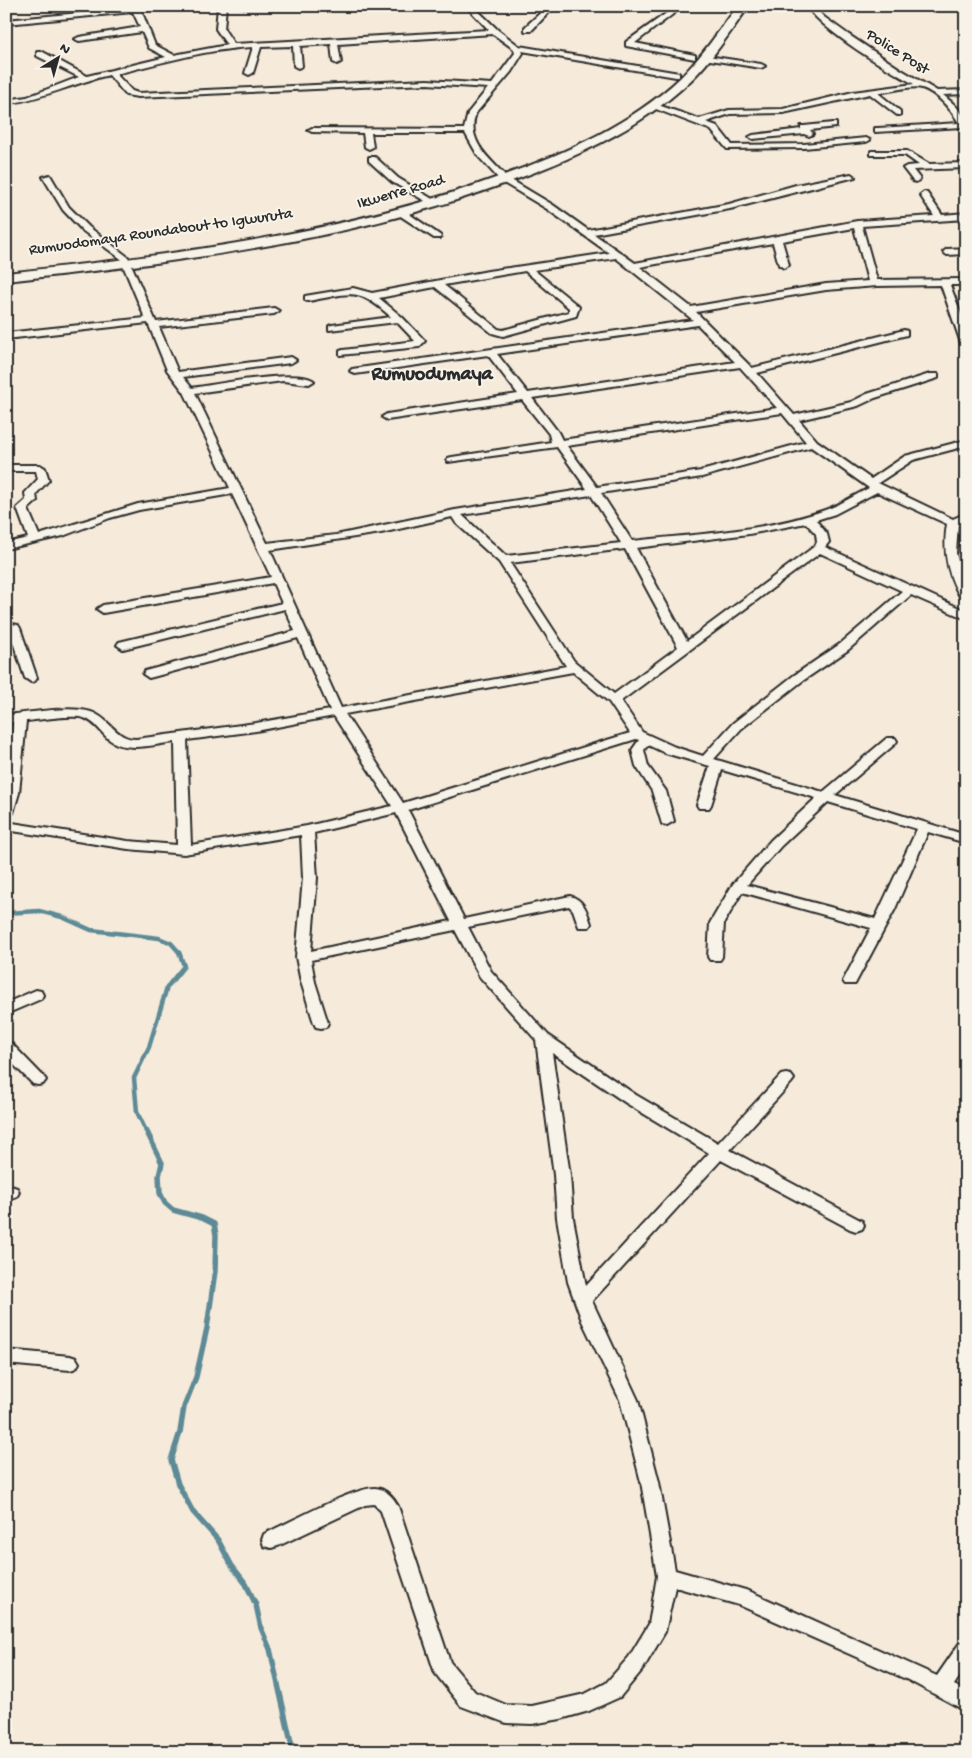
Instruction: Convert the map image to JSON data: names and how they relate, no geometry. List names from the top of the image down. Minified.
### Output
{"streets":{"main road":["Ikwerre Road","Rumuodomaya Roundabout to Igwuruta"],"street":["Police Post"]},"crossings":[["Ikwerre Road","Rumuodomaya Roundabout to Igwuruta"]],"districts":["Rumuodumaya"],"north":"top right"}
